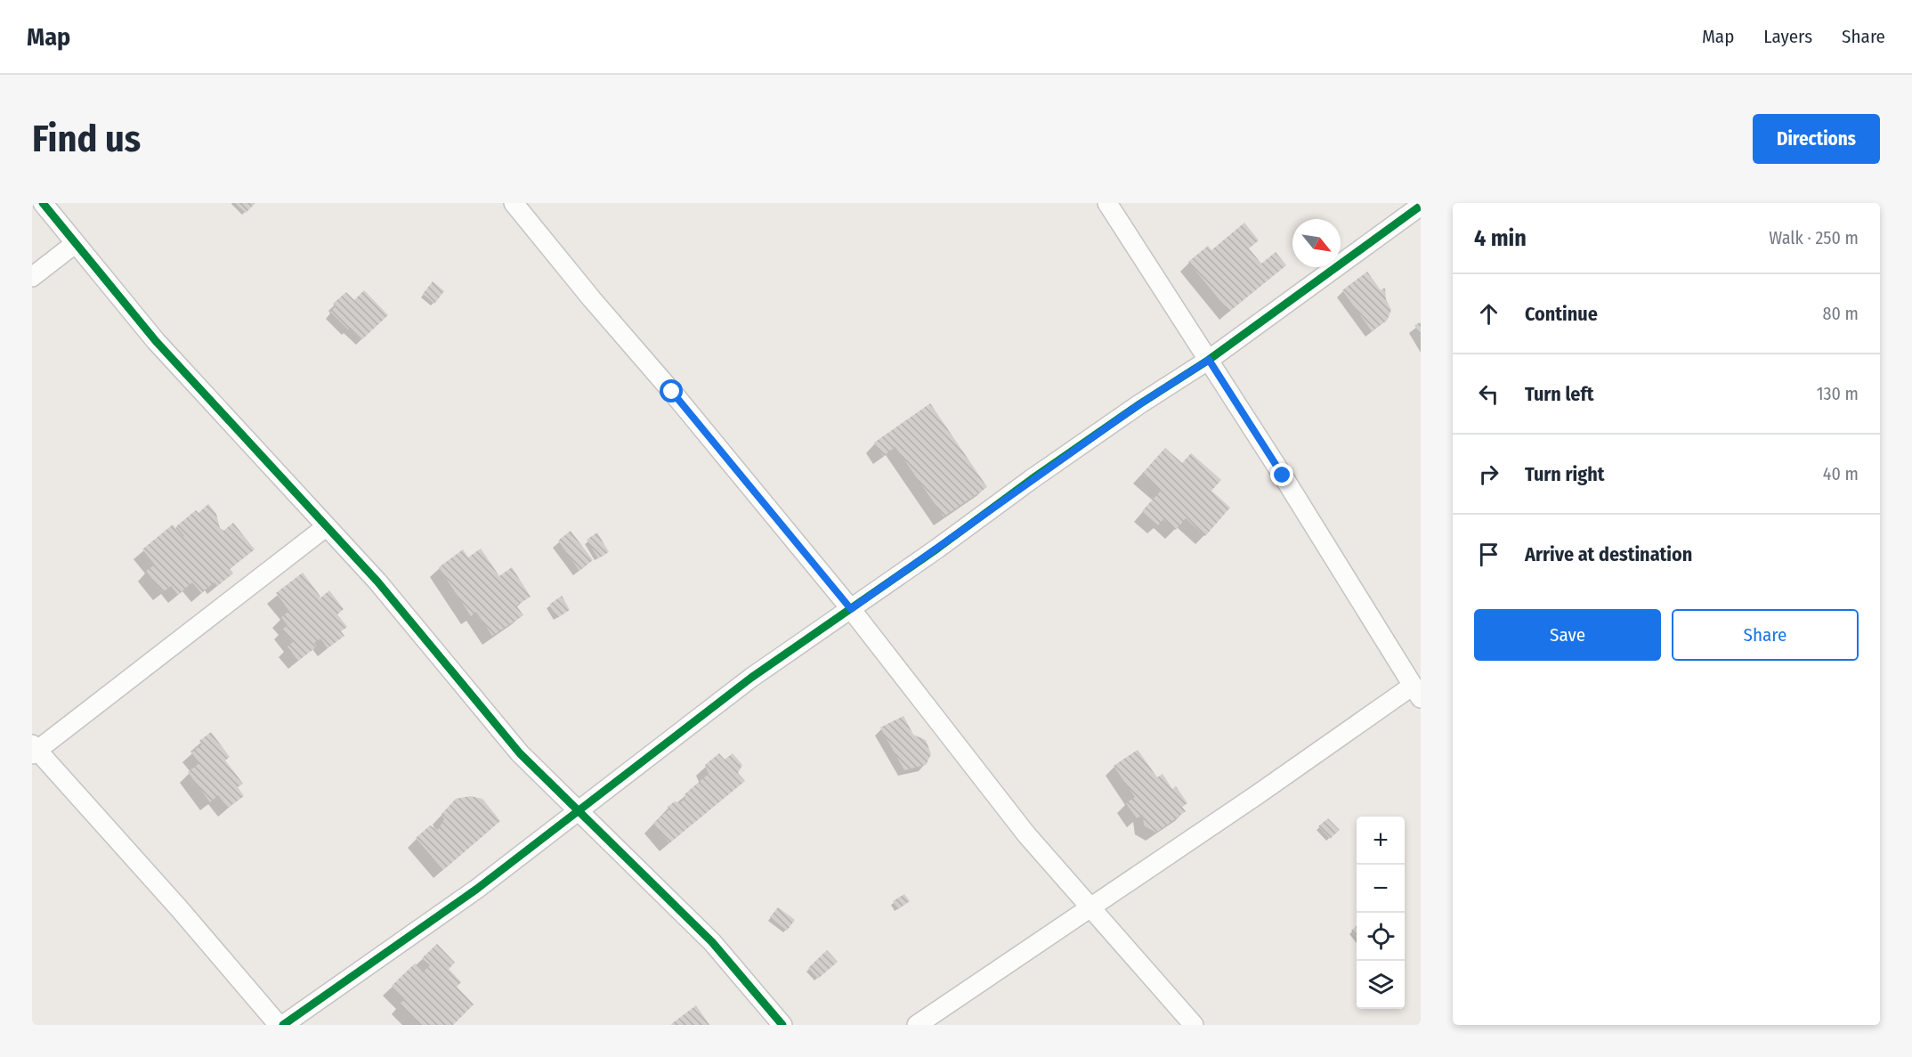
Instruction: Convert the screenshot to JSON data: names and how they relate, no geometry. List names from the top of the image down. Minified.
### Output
{"north":"bottom right","page":{"header":"Map","nav":["Map","Layers","Share"],"buttons":["Directions",["Save","Share"]],"title":"Find us","heading":["4 min","Walk · 250 m"],"list":[["Continue","80 m"],["Turn left","130 m"],["Turn right","40 m"],"Arrive at destination"],"map_buttons":["+","−"]}}
